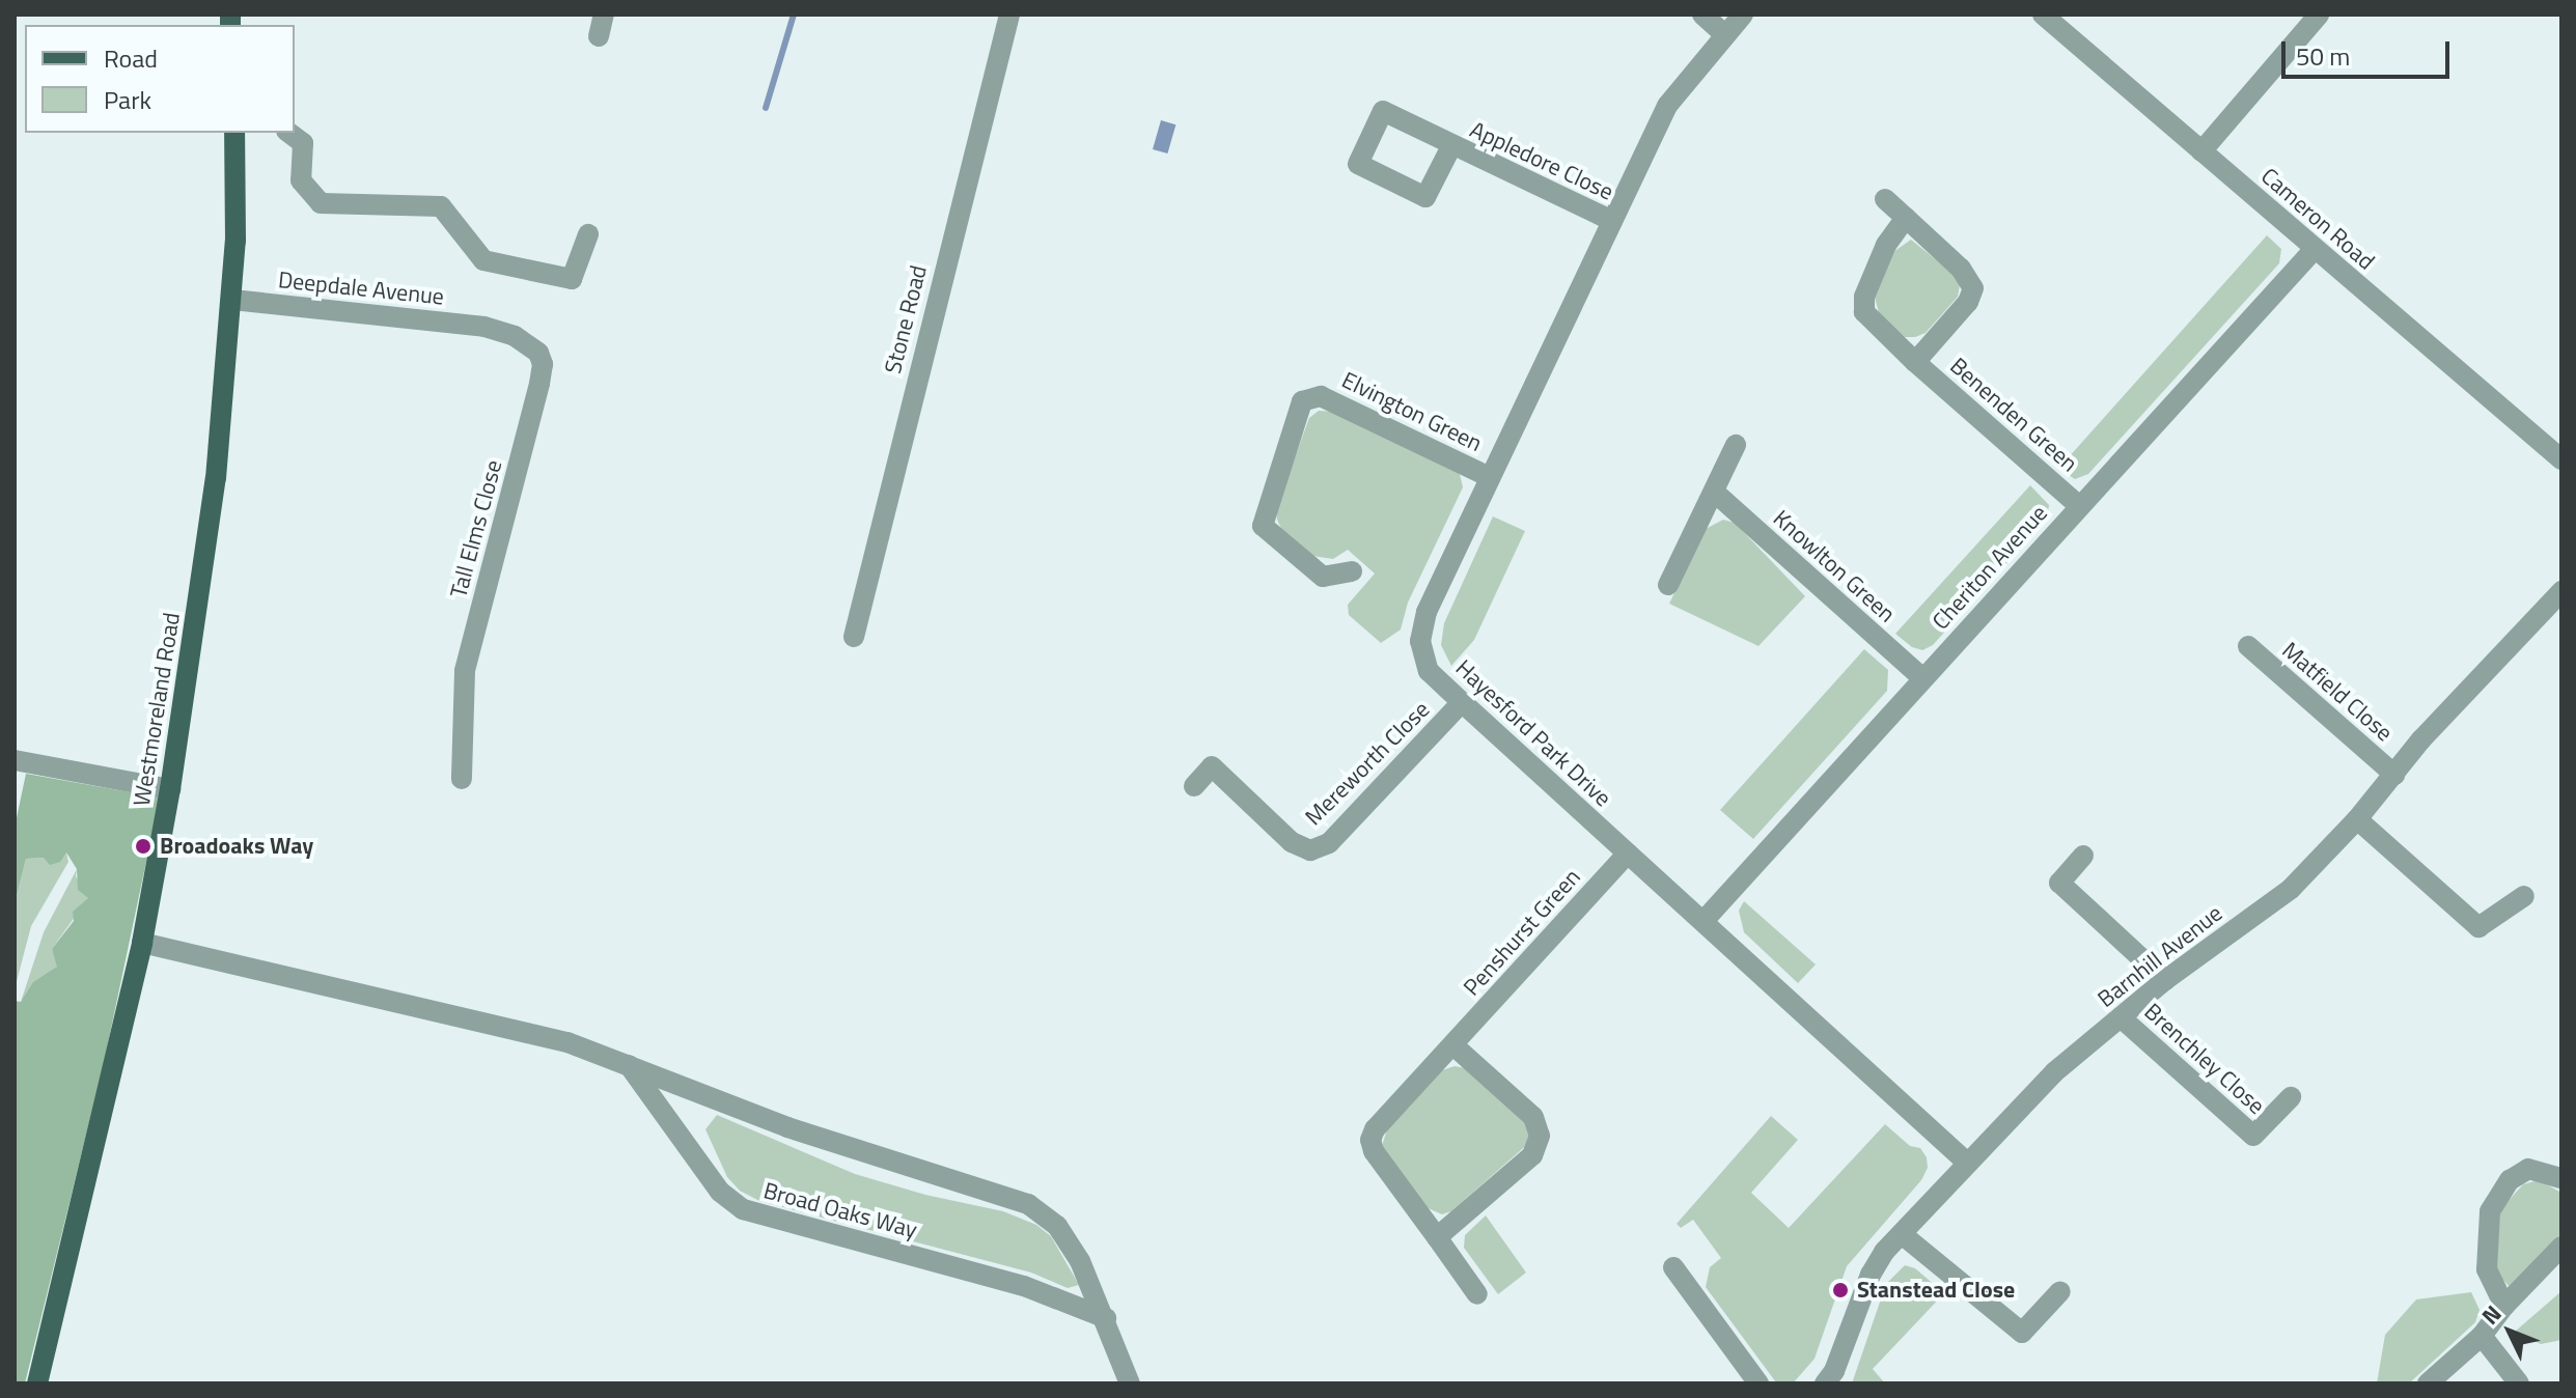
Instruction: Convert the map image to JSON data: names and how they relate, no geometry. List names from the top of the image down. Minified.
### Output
{"streets":{"main road":["Westmoreland Road"],"street":["Appledore Close","Cameron Road","Deepdale Avenue","Stone Road","Elvington Green","Benenden Green","Tall Elms Close","Knowlton Green","Cheriton Avenue","Matfield Close","Hayesford Park Drive","Mereworth Close","Penshurst Green","Barnhill Avenue","Brenchley Close","Broad Oaks Way"]},"crossings":[["Appledore Close","Hayesford Park Drive"],["Cameron Road","Cheriton Avenue"],["Deepdale Avenue","Tall Elms Close"],["Deepdale Avenue","Westmoreland Road"],["Elvington Green","Hayesford Park Drive"],["Benenden Green","Cheriton Avenue"],["Knowlton Green","Cheriton Avenue"],["Cheriton Avenue","Hayesford Park Drive"],["Matfield Close","Barnhill Avenue"],["Hayesford Park Drive","Mereworth Close"],["Hayesford Park Drive","Penshurst Green"],["Hayesford Park Drive","Barnhill Avenue"],["Barnhill Avenue","Brenchley Close"]],"places":["Broadoaks Way","Stanstead Close"],"legend":["Road","Park"],"scale_bar":"50 m","north":"top left"}
